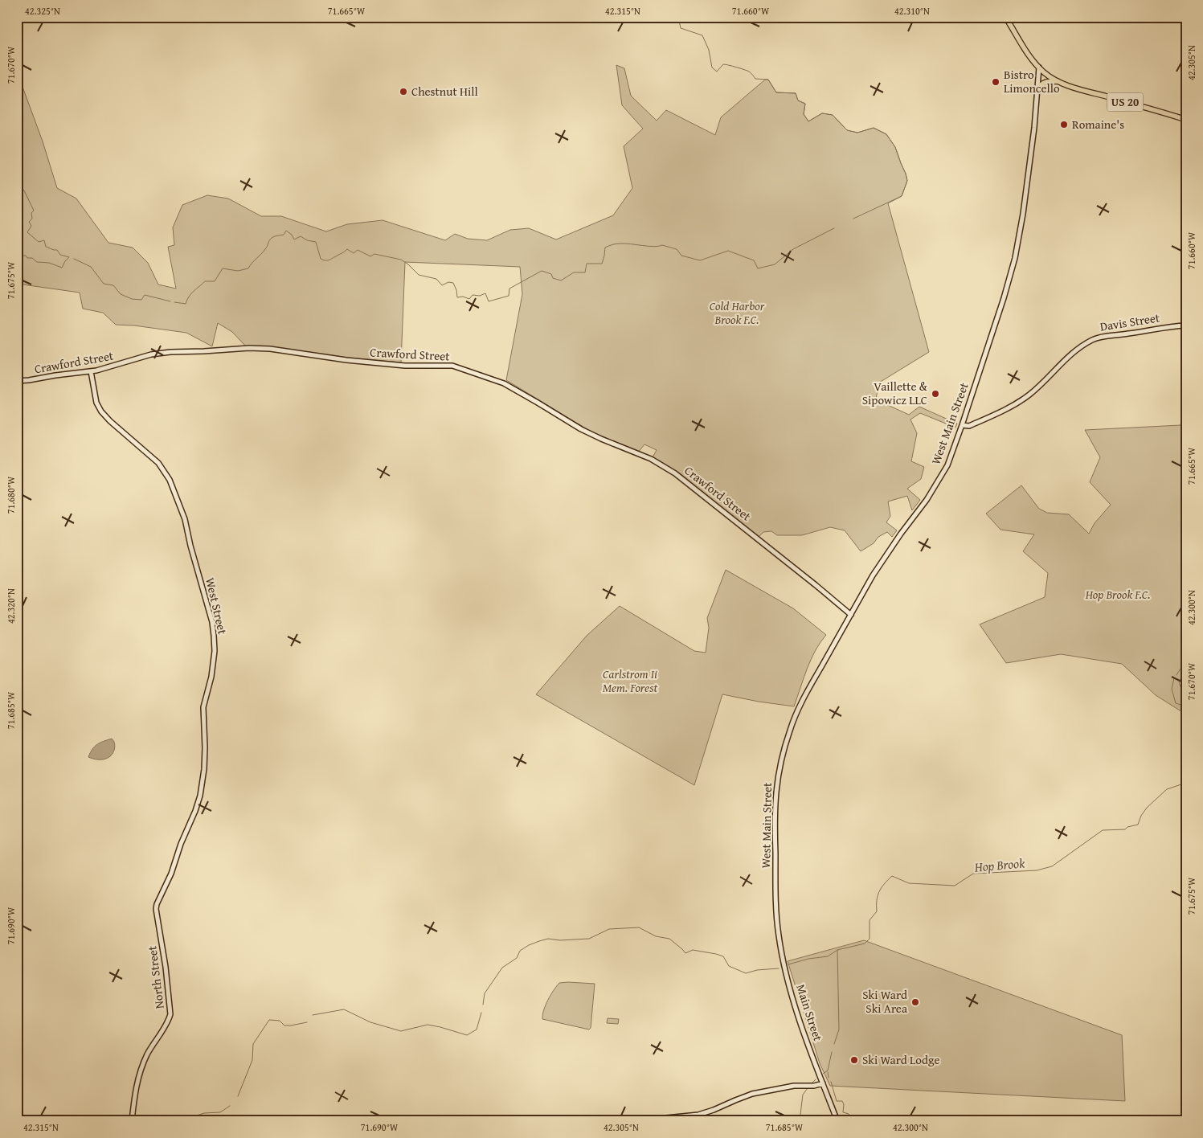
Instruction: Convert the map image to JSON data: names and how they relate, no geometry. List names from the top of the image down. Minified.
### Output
{"streets":{"main road":["US 20"],"street":["Davis Street","Crawford Street","West Main Street","West Street","North Street","Main Street"]},"crossings":[["US 20","West Main Street"],["Davis Street","West Main Street"],["Crawford Street","West Main Street"],["Crawford Street","West Street"],["West Main Street","Main Street"],["West Street","North Street"]],"water":["Hop Brook"],"parks":["Cold Harbor Brook F.C.","Hop Brook F.C.","Carlstrom Ii Mem. Forest"],"places":["Bistro Limoncello","Chestnut Hill","Romaine's","Vaillette & Sipowicz LLC","Ski Ward Ski Area","Ski Ward Lodge"],"coordinates":["42.325°N","71.665°W","42.315°N","71.660°W","42.310°N","42.305°N","71.670°W","71.675°W","71.680°W","42.320°N","42.300°N","71.685°W","71.690°W"]}
